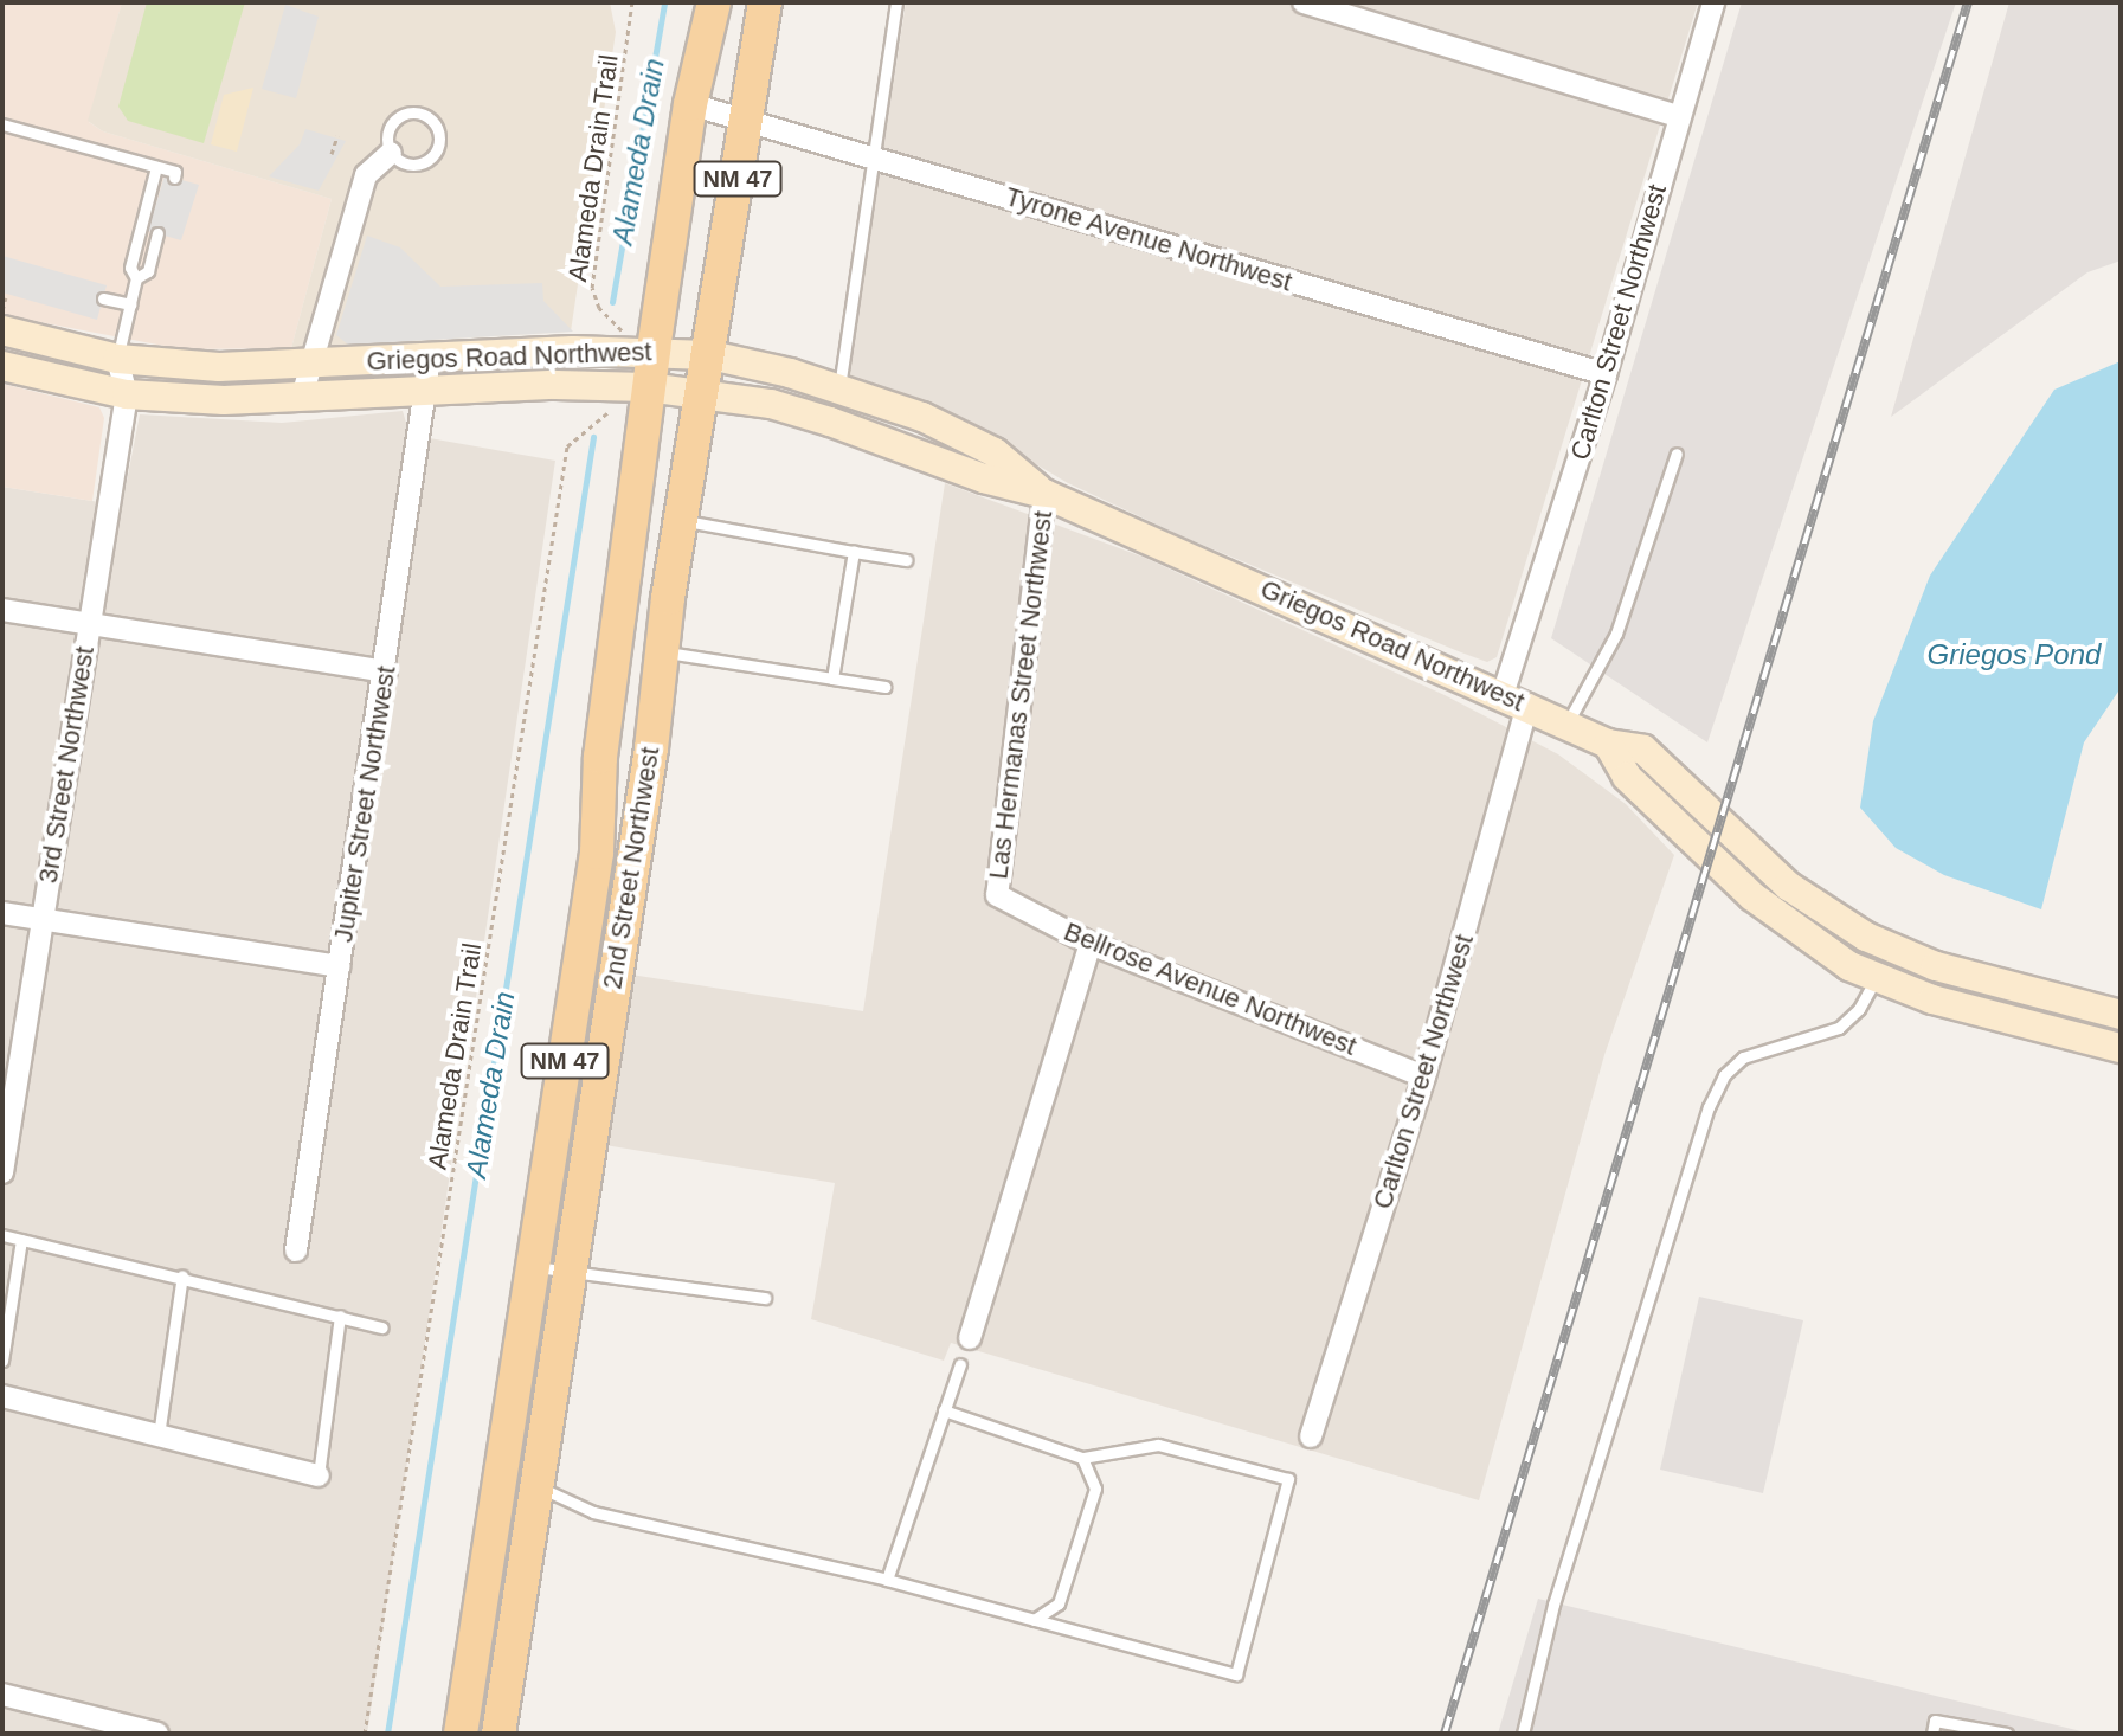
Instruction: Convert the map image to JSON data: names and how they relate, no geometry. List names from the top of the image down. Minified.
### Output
{"streets":{"main road":["NM 47","Griegos Road Northwest","2nd Street Northwest"],"street":["Tyrone Avenue Northwest","Carlton Street Northwest","Las Hermanas Street Northwest","3rd Street Northwest","Jupiter Street Northwest","Bellrose Avenue Northwest"],"path":["Alameda Drain Trail"]},"crossings":[["Tyrone Avenue Northwest","Carlton Street Northwest"],["Tyrone Avenue Northwest","2nd Street Northwest"],["Carlton Street Northwest","Griegos Road Northwest"],["Carlton Street Northwest","Bellrose Avenue Northwest"],["Griegos Road Northwest","Las Hermanas Street Northwest"],["Griegos Road Northwest","3rd Street Northwest"],["Griegos Road Northwest","Jupiter Street Northwest"],["Griegos Road Northwest","2nd Street Northwest"],["Las Hermanas Street Northwest","Bellrose Avenue Northwest"]],"water":["Alameda Drain","Griegos Pond"]}
